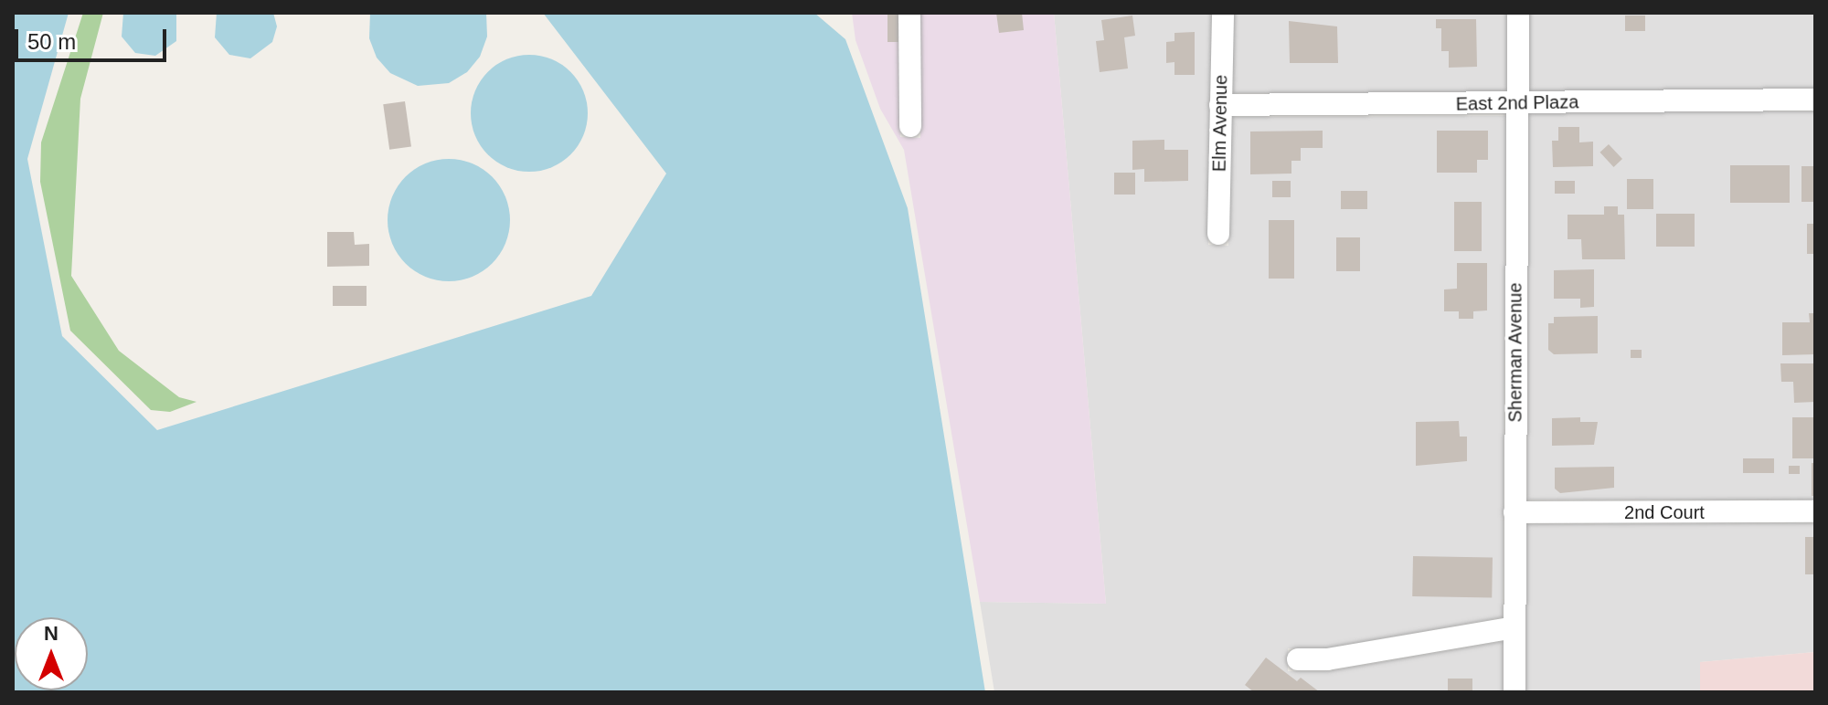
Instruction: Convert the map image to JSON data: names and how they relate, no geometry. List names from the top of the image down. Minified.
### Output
{"streets":{"street":["East 2nd Plaza","Elm Avenue","Sherman Avenue","2nd Court"]},"crossings":[["East 2nd Plaza","Elm Avenue"],["East 2nd Plaza","Sherman Avenue"],["Sherman Avenue","2nd Court"]],"scale_bar":"50 m","north":"top"}
